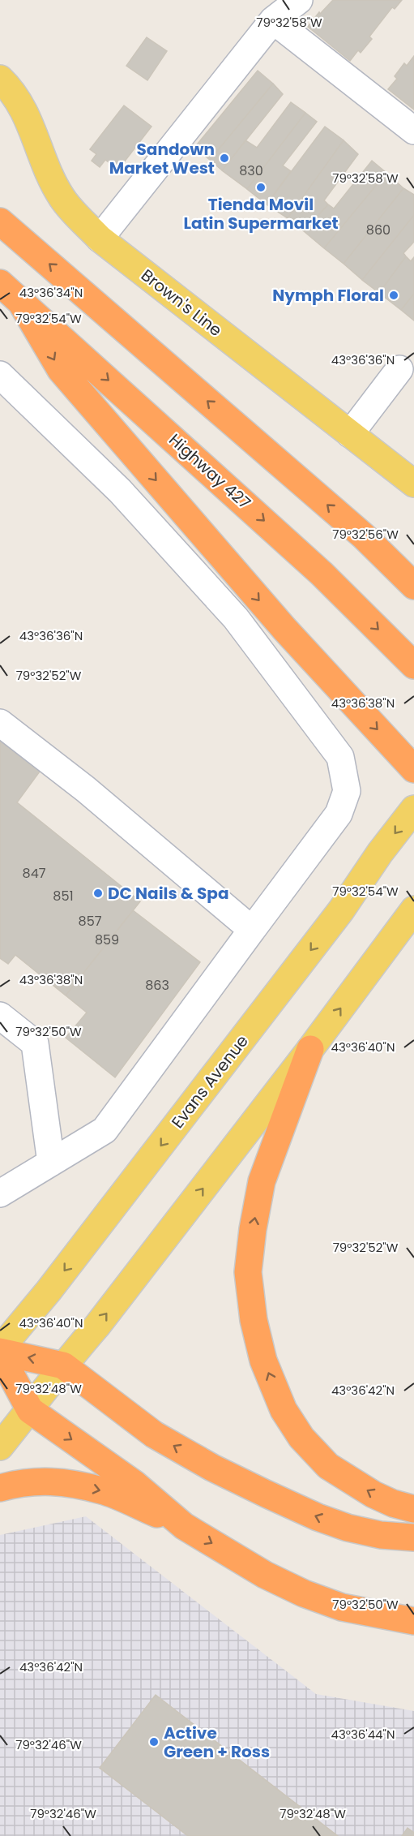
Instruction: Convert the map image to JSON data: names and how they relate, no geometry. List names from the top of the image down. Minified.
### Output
{"streets":{"highway":["Highway 427"],"main road":["Brown's Line","Evans Avenue"]},"places":["Sandown Market West","Tienda Movil Latin Supermarket","Nymph Floral","DC Nails & Spa","Active Green + Ross"],"house_numbers":["830","860","847","851","857","859","863"],"coordinates":["79°32'58\"W","43°36'34\"N","79°32'54\"W","43°36'36\"N","79°32'56\"W","79°32'52\"W","43°36'38\"N","79°32'50\"W","43°36'40\"N","79°32'48\"W","43°36'42\"N","43°36'44\"N","79°32'46\"W"]}
